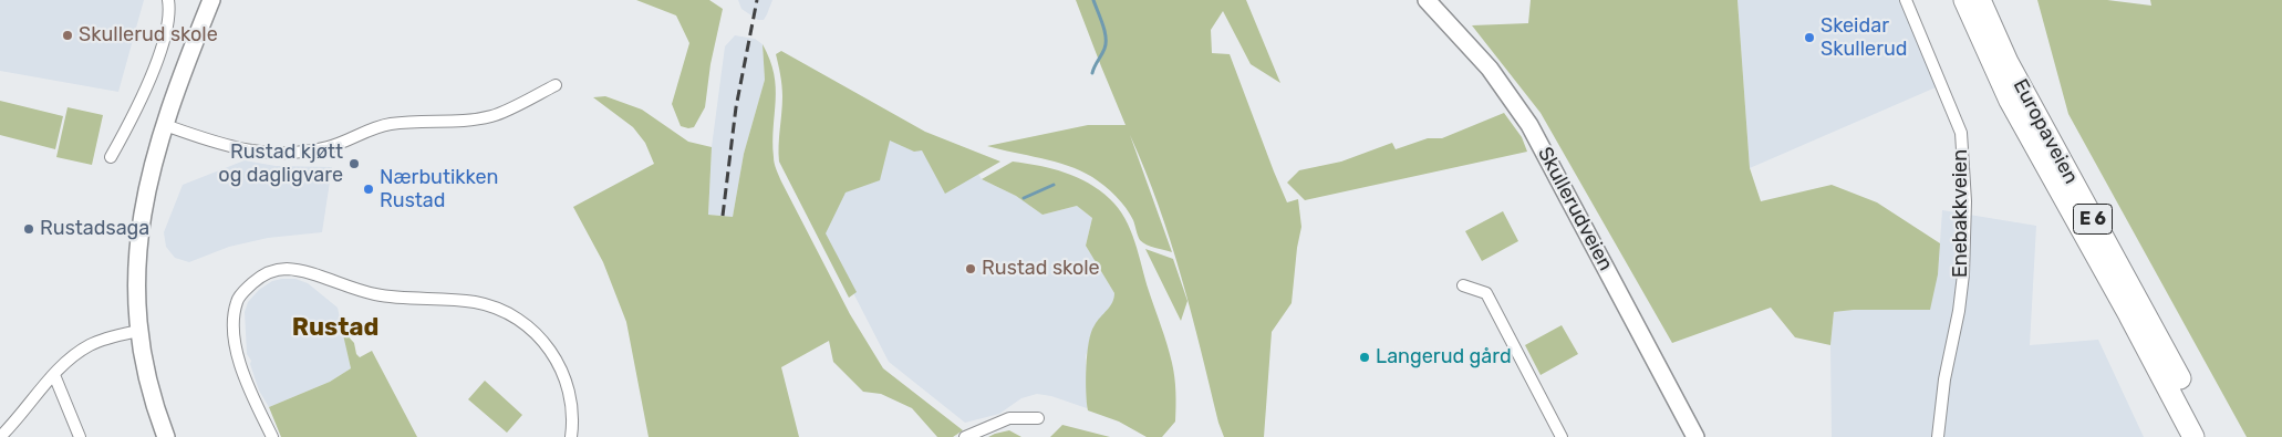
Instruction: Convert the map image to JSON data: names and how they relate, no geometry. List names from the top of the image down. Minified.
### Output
{"streets":{"highway":["Europaveien","E 6"],"main road":["Skullerudveien"],"street":["Enebakkveien"]},"districts":["Rustad"],"places":["Skullerud skole","Skeidar Skullerud","Rustad kjøtt og dagligvare","Nærbutikken Rustad","Rustadsaga","Rustad skole","Langerud gård"]}
